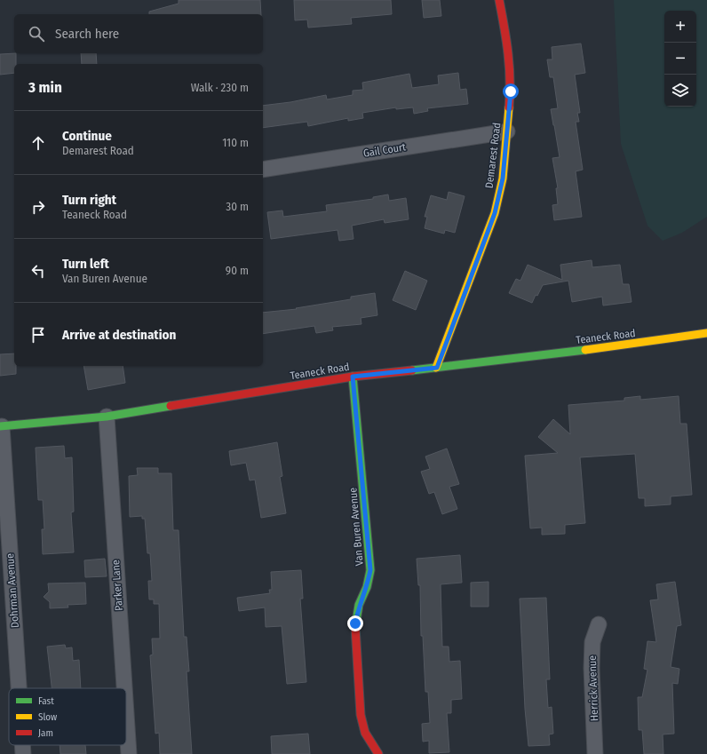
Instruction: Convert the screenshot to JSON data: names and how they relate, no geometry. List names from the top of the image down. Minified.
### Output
{"streets":{"street":["Gail Court","Demarest Road","Teaneck Road","Van Buren Avenue","Parker Lane","Dohrman Avenue","Herrick Avenue"]},"crossings":[["Gail Court","Demarest Road"],["Demarest Road","Teaneck Road"],["Teaneck Road","Van Buren Avenue"],["Teaneck Road","Parker Lane"],["Teaneck Road","Dohrman Avenue"]],"legend":["Fast","Slow","Jam"],"page":{"map_buttons":["+","−"],"search":"Search here","heading":["3 min","Walk · 230 m"],"list":[["Continue","Demarest Road","110 m"],["Turn right","Teaneck Road","30 m"],["Turn left","Van Buren Avenue","90 m"],"Arrive at destination"]}}
